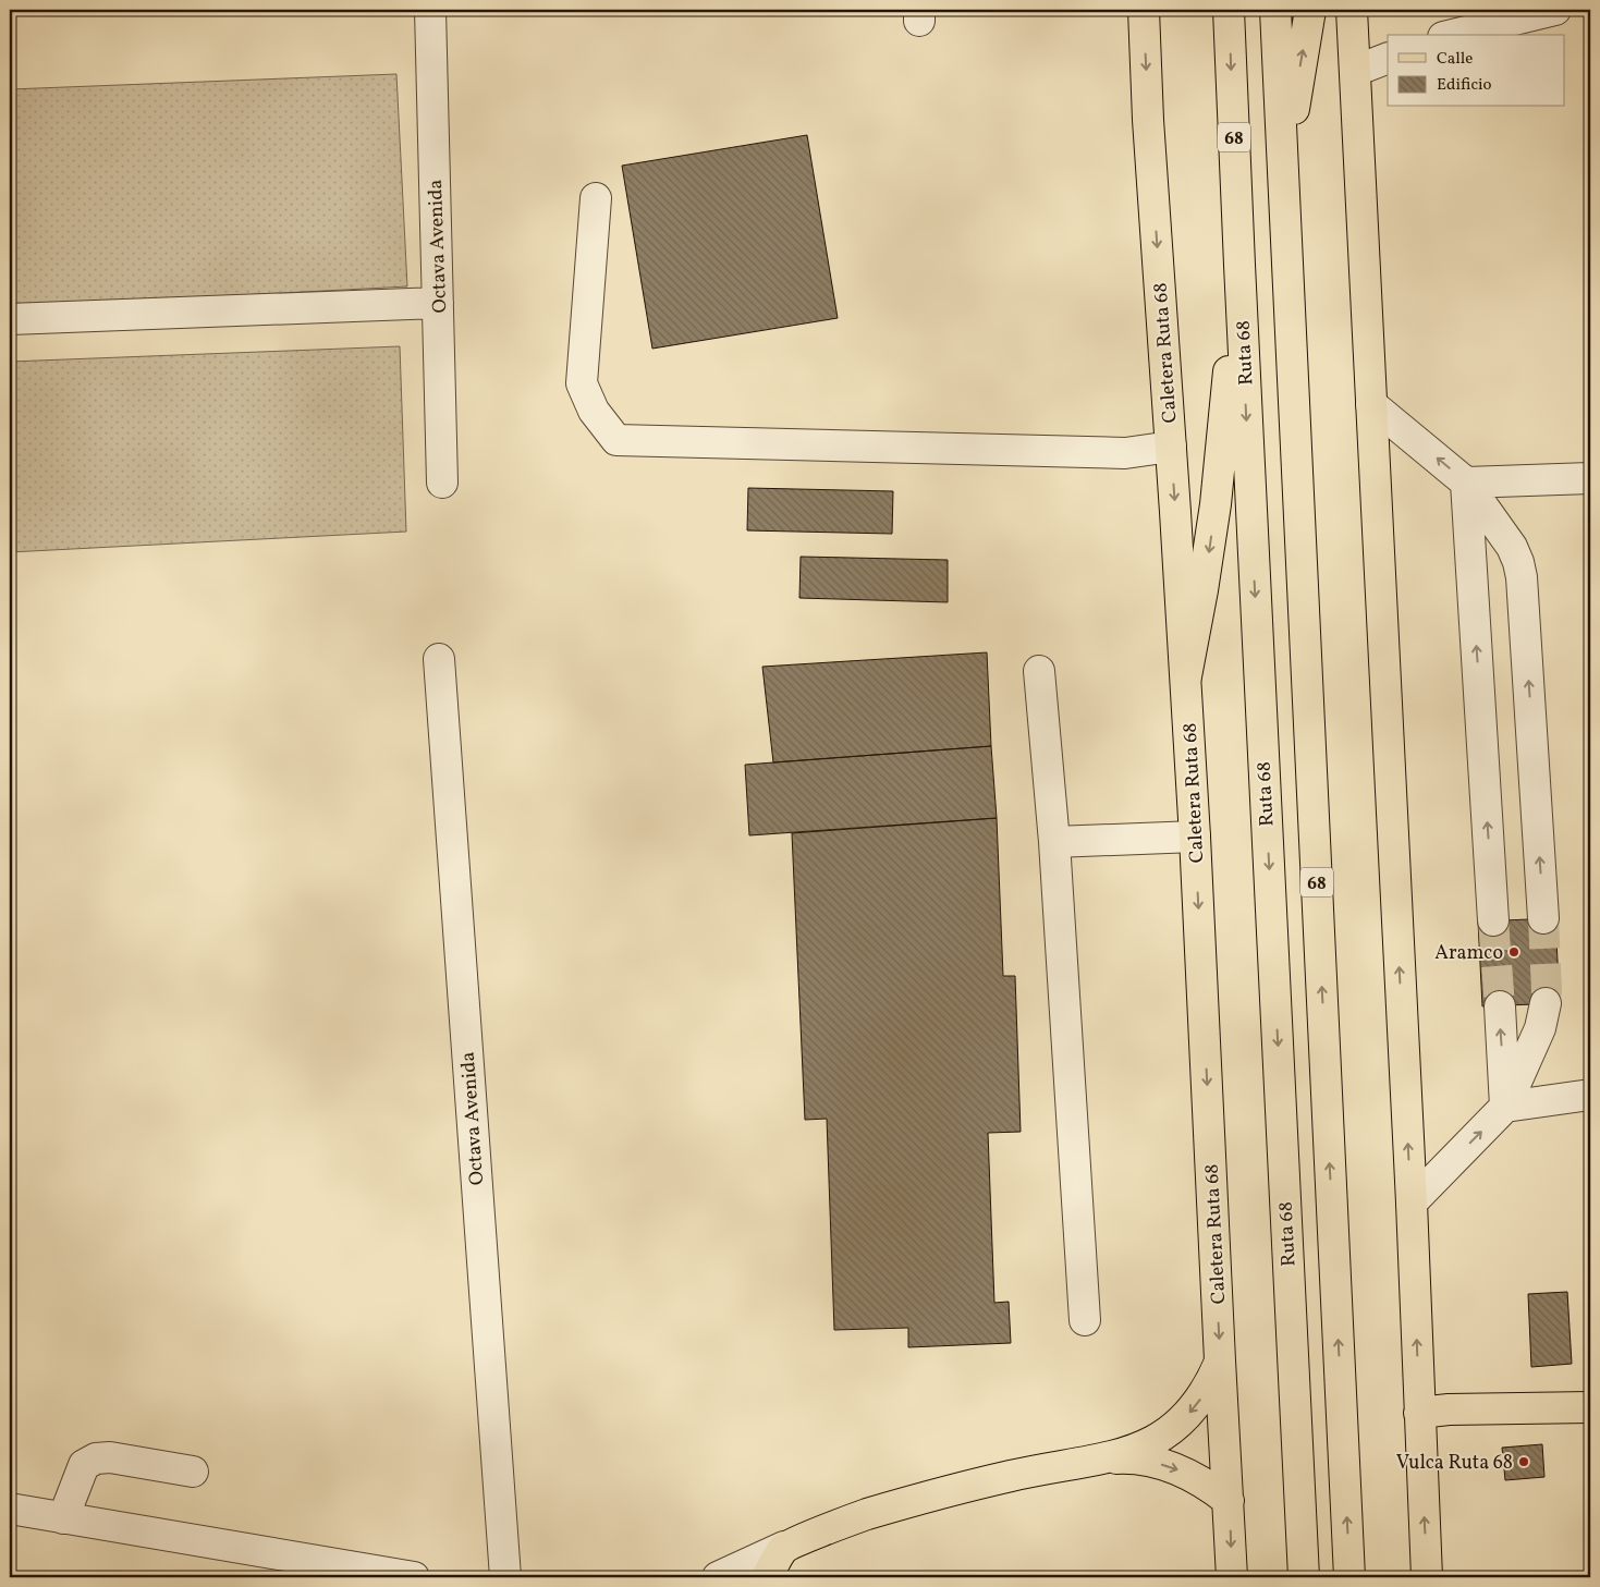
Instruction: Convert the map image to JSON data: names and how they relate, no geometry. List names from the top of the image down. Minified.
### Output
{"streets":{"main road":["68","Caletera Ruta 68","Ruta 68"],"street":["Octava Avenida"]},"places":["Aramco","Vulca Ruta 68"],"legend":["Calle","Edificio"]}
